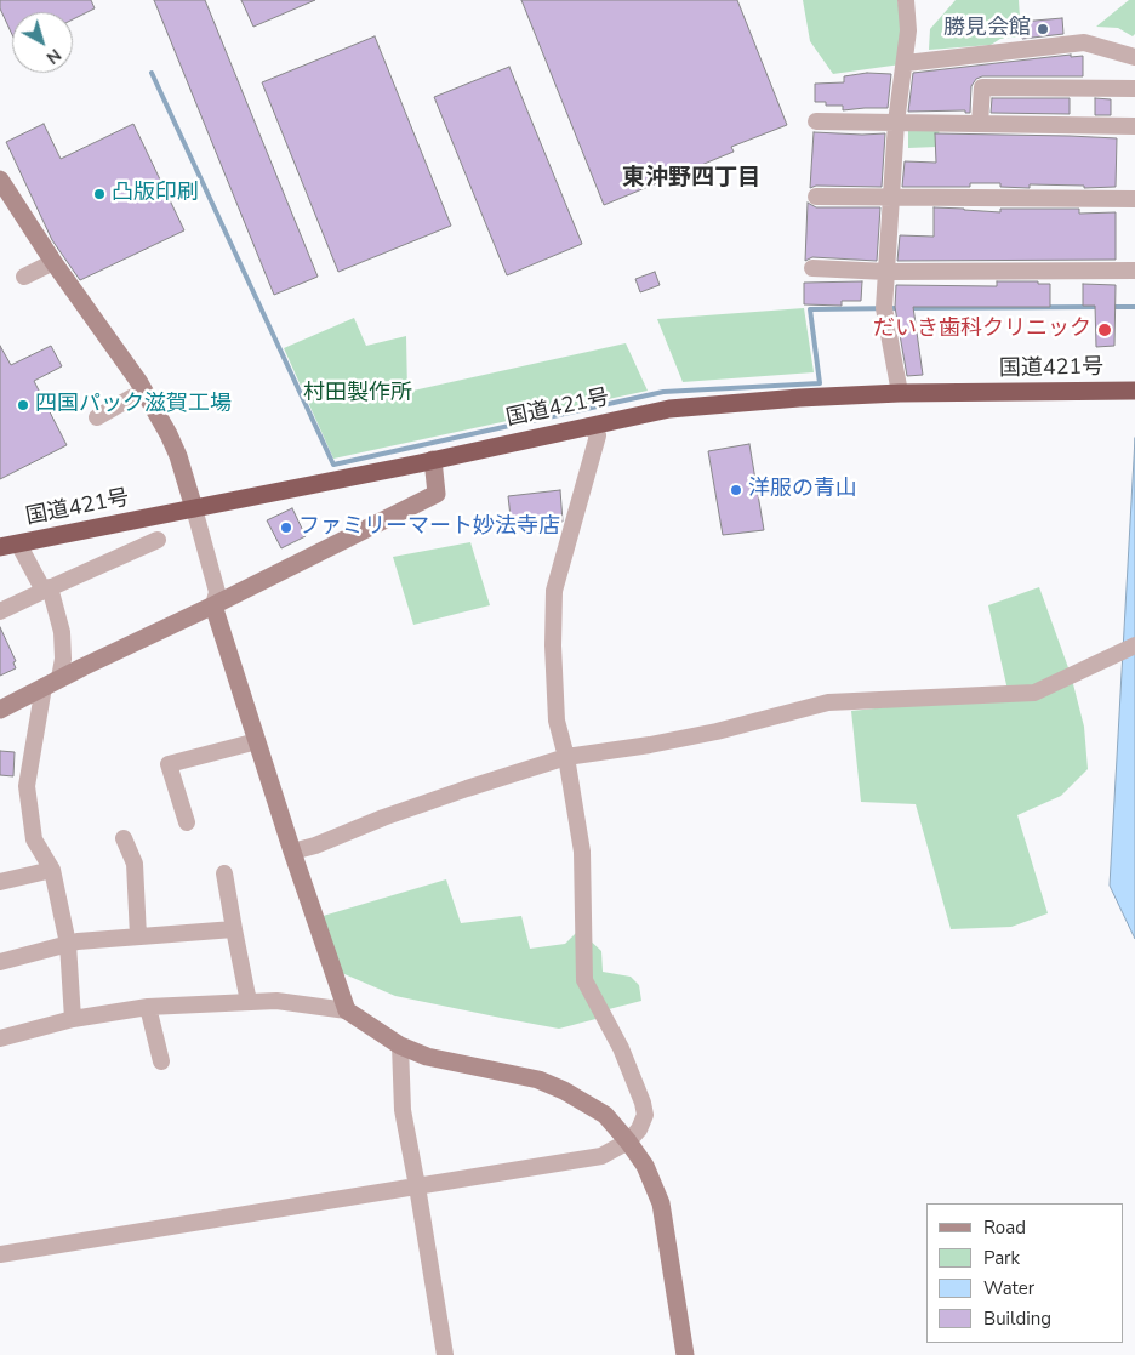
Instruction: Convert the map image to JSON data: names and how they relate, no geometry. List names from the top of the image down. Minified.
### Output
{"streets":{"highway":["国道421号"]},"districts":["東沖野四丁目"],"parks":["村田製作所"],"places":["勝見会館","凸版印刷","だいき歯科クリニック","四国パック滋賀工場","洋服の青山","ファミリーマート妙法寺店"],"legend":["Road","Park","Water","Building"],"north":"bottom right"}
